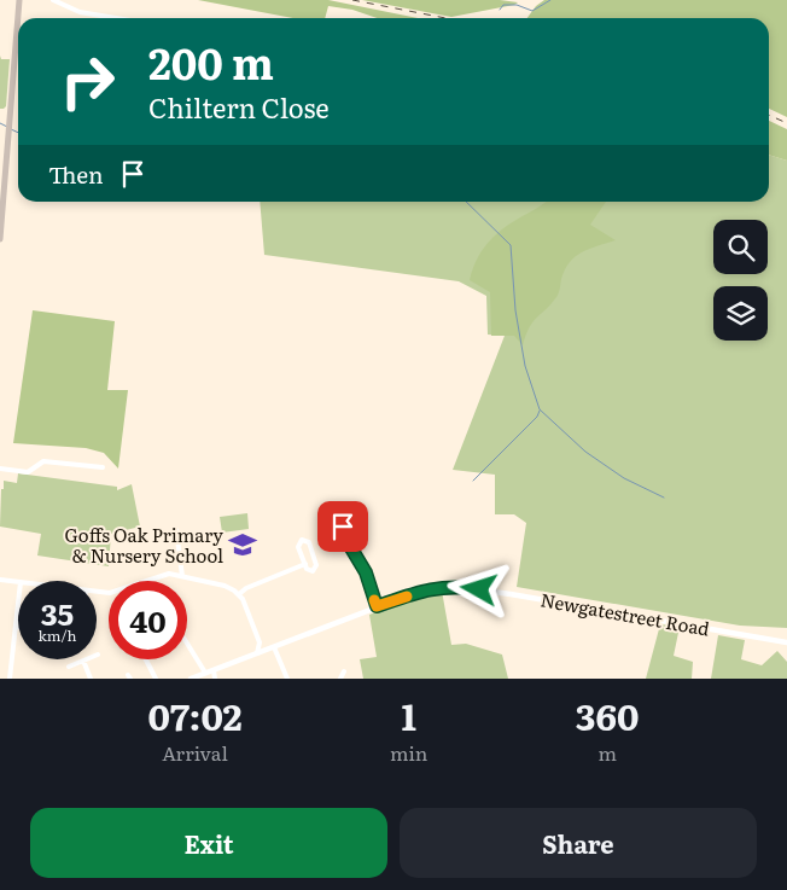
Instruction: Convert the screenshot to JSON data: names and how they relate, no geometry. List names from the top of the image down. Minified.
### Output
{"streets":{"street":["Newgatestreet Road"]},"places":{"school or university":["Goffs Oak Primary & Nursery School"]},"page":{"turn":["200 m","Chiltern Close"],"then":"Then","speed":"35 km/h","limit":"40","eta":["07:02","Arrival","1","min","360","m"],"buttons":["Exit","Share"]}}
